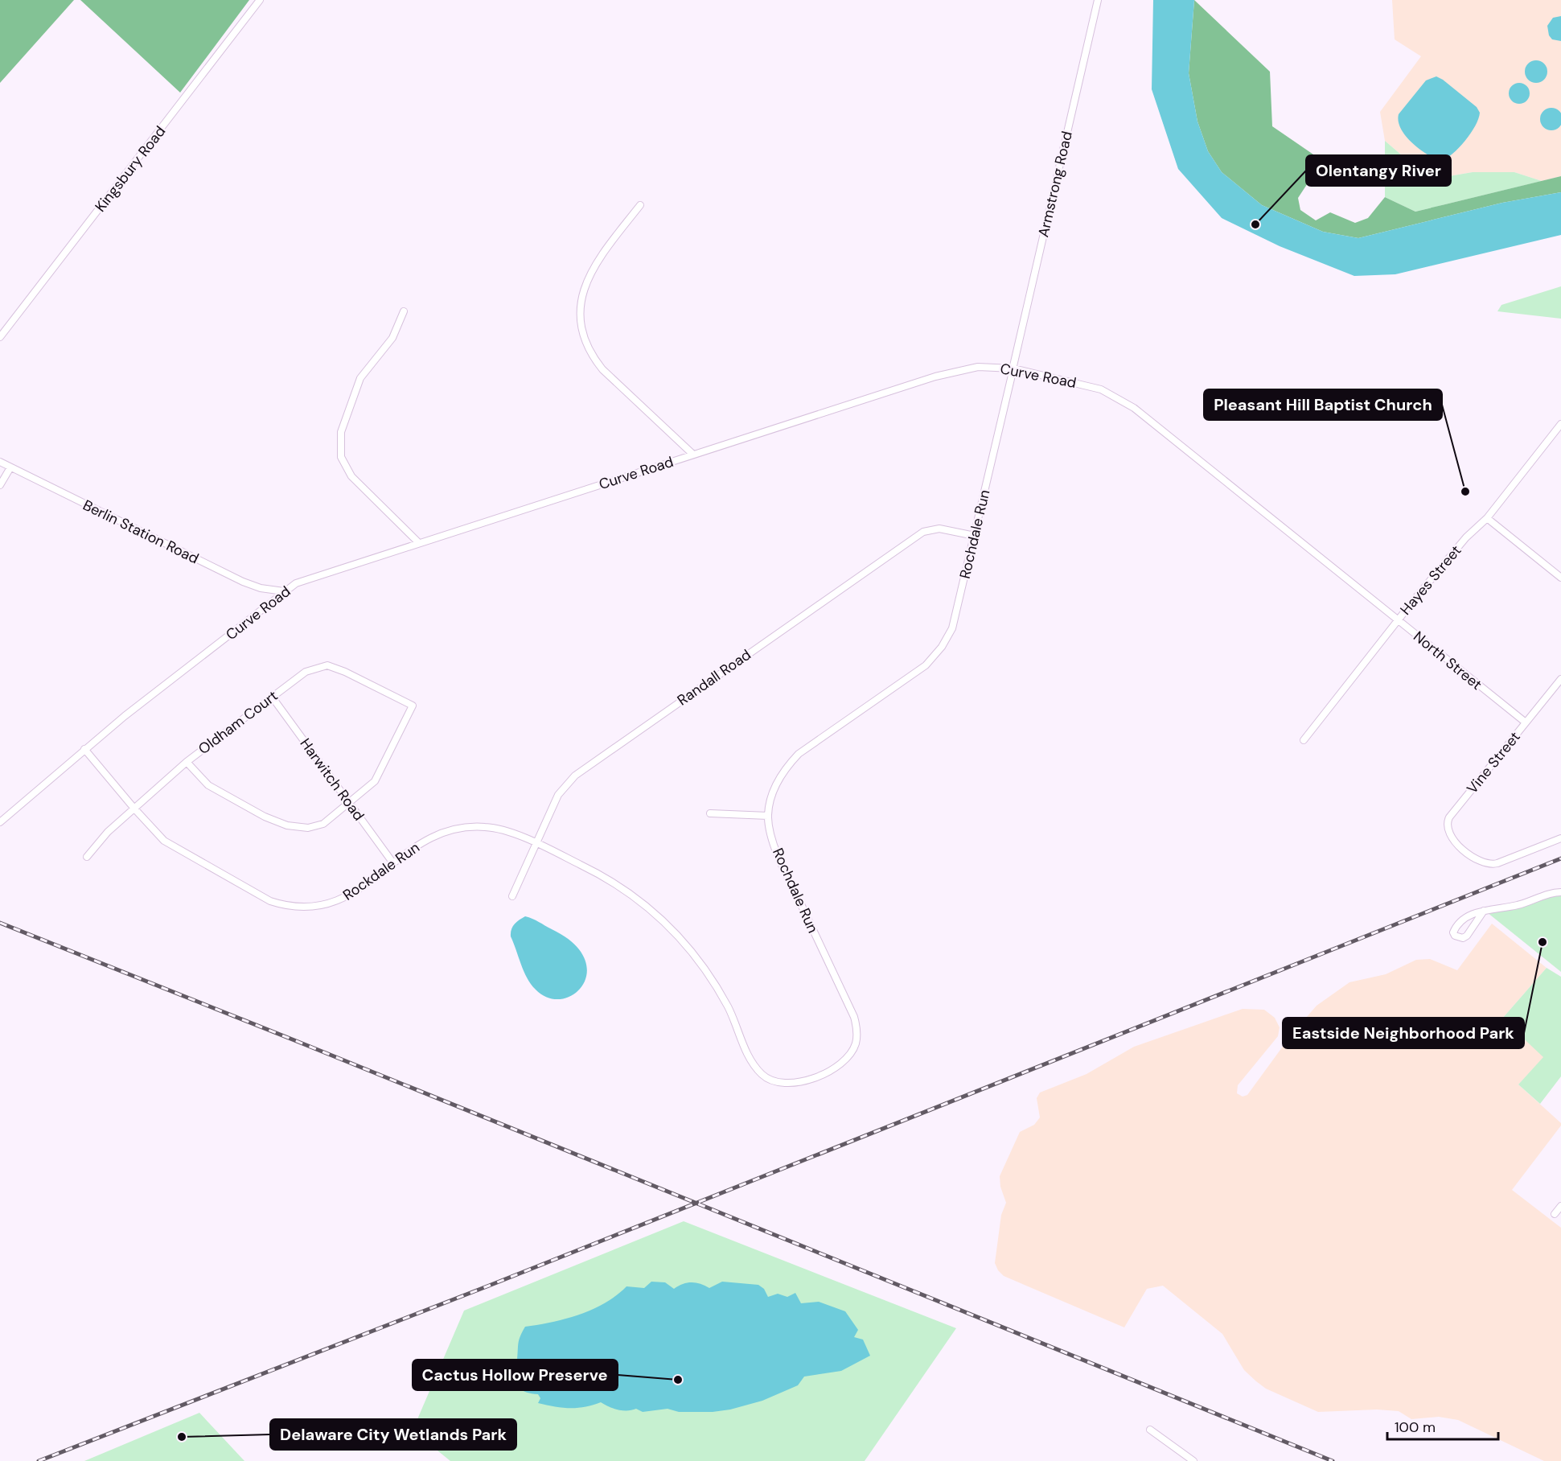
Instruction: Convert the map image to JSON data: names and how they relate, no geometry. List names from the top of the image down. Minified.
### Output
{"streets":{"street":["Kingsbury Road","Armstrong Road","Curve Road","Berlin Station Road","Rochdale Run","Hayes Street","North Street","Randall Road","Oldham Court","Vine Street","Harwitch Road","Rockdale Run"]},"crossings":[["Armstrong Road","Curve Road"],["Armstrong Road","Rochdale Run"],["Curve Road","Berlin Station Road"],["Curve Road","Rochdale Run"],["Curve Road","North Street"],["Curve Road","Rockdale Run"],["Rochdale Run","Randall Road"],["Rochdale Run","Rockdale Run"],["Hayes Street","North Street"],["North Street","Vine Street"],["Randall Road","Rockdale Run"],["Oldham Court","Harwitch Road"],["Oldham Court","Rockdale Run"],["Harwitch Road","Rockdale Run"]],"places":["Olentangy River","Pleasant Hill Baptist Church","Eastside Neighborhood Park","Cactus Hollow Preserve","Delaware City Wetlands Park"],"scale_bar":"100 m"}
